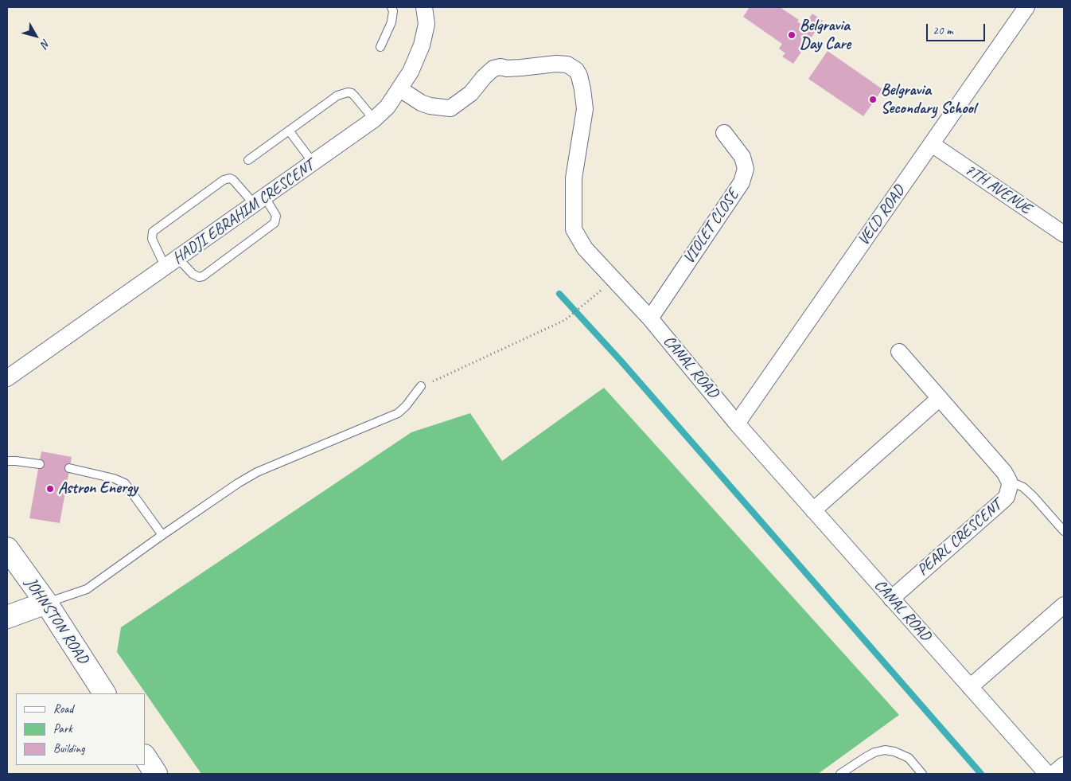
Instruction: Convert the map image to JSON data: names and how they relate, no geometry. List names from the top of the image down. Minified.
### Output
{"streets":{"street":["7TH AVENUE","HADJI EBRAHIM CRESCENT","VELD ROAD","VIOLET CLOSE","CANAL ROAD","PEARL CRESCENT","JOHNSTON ROAD"]},"crossings":[["7TH AVENUE","VELD ROAD"],["HADJI EBRAHIM CRESCENT","CANAL ROAD"],["VELD ROAD","CANAL ROAD"],["VIOLET CLOSE","CANAL ROAD"],["CANAL ROAD","PEARL CRESCENT"]],"places":["Belgravia Day Care","Belgravia Secondary School","Astron Energy"],"legend":["Road","Park","Building"],"scale_bar":"20 m","north":"bottom right"}
